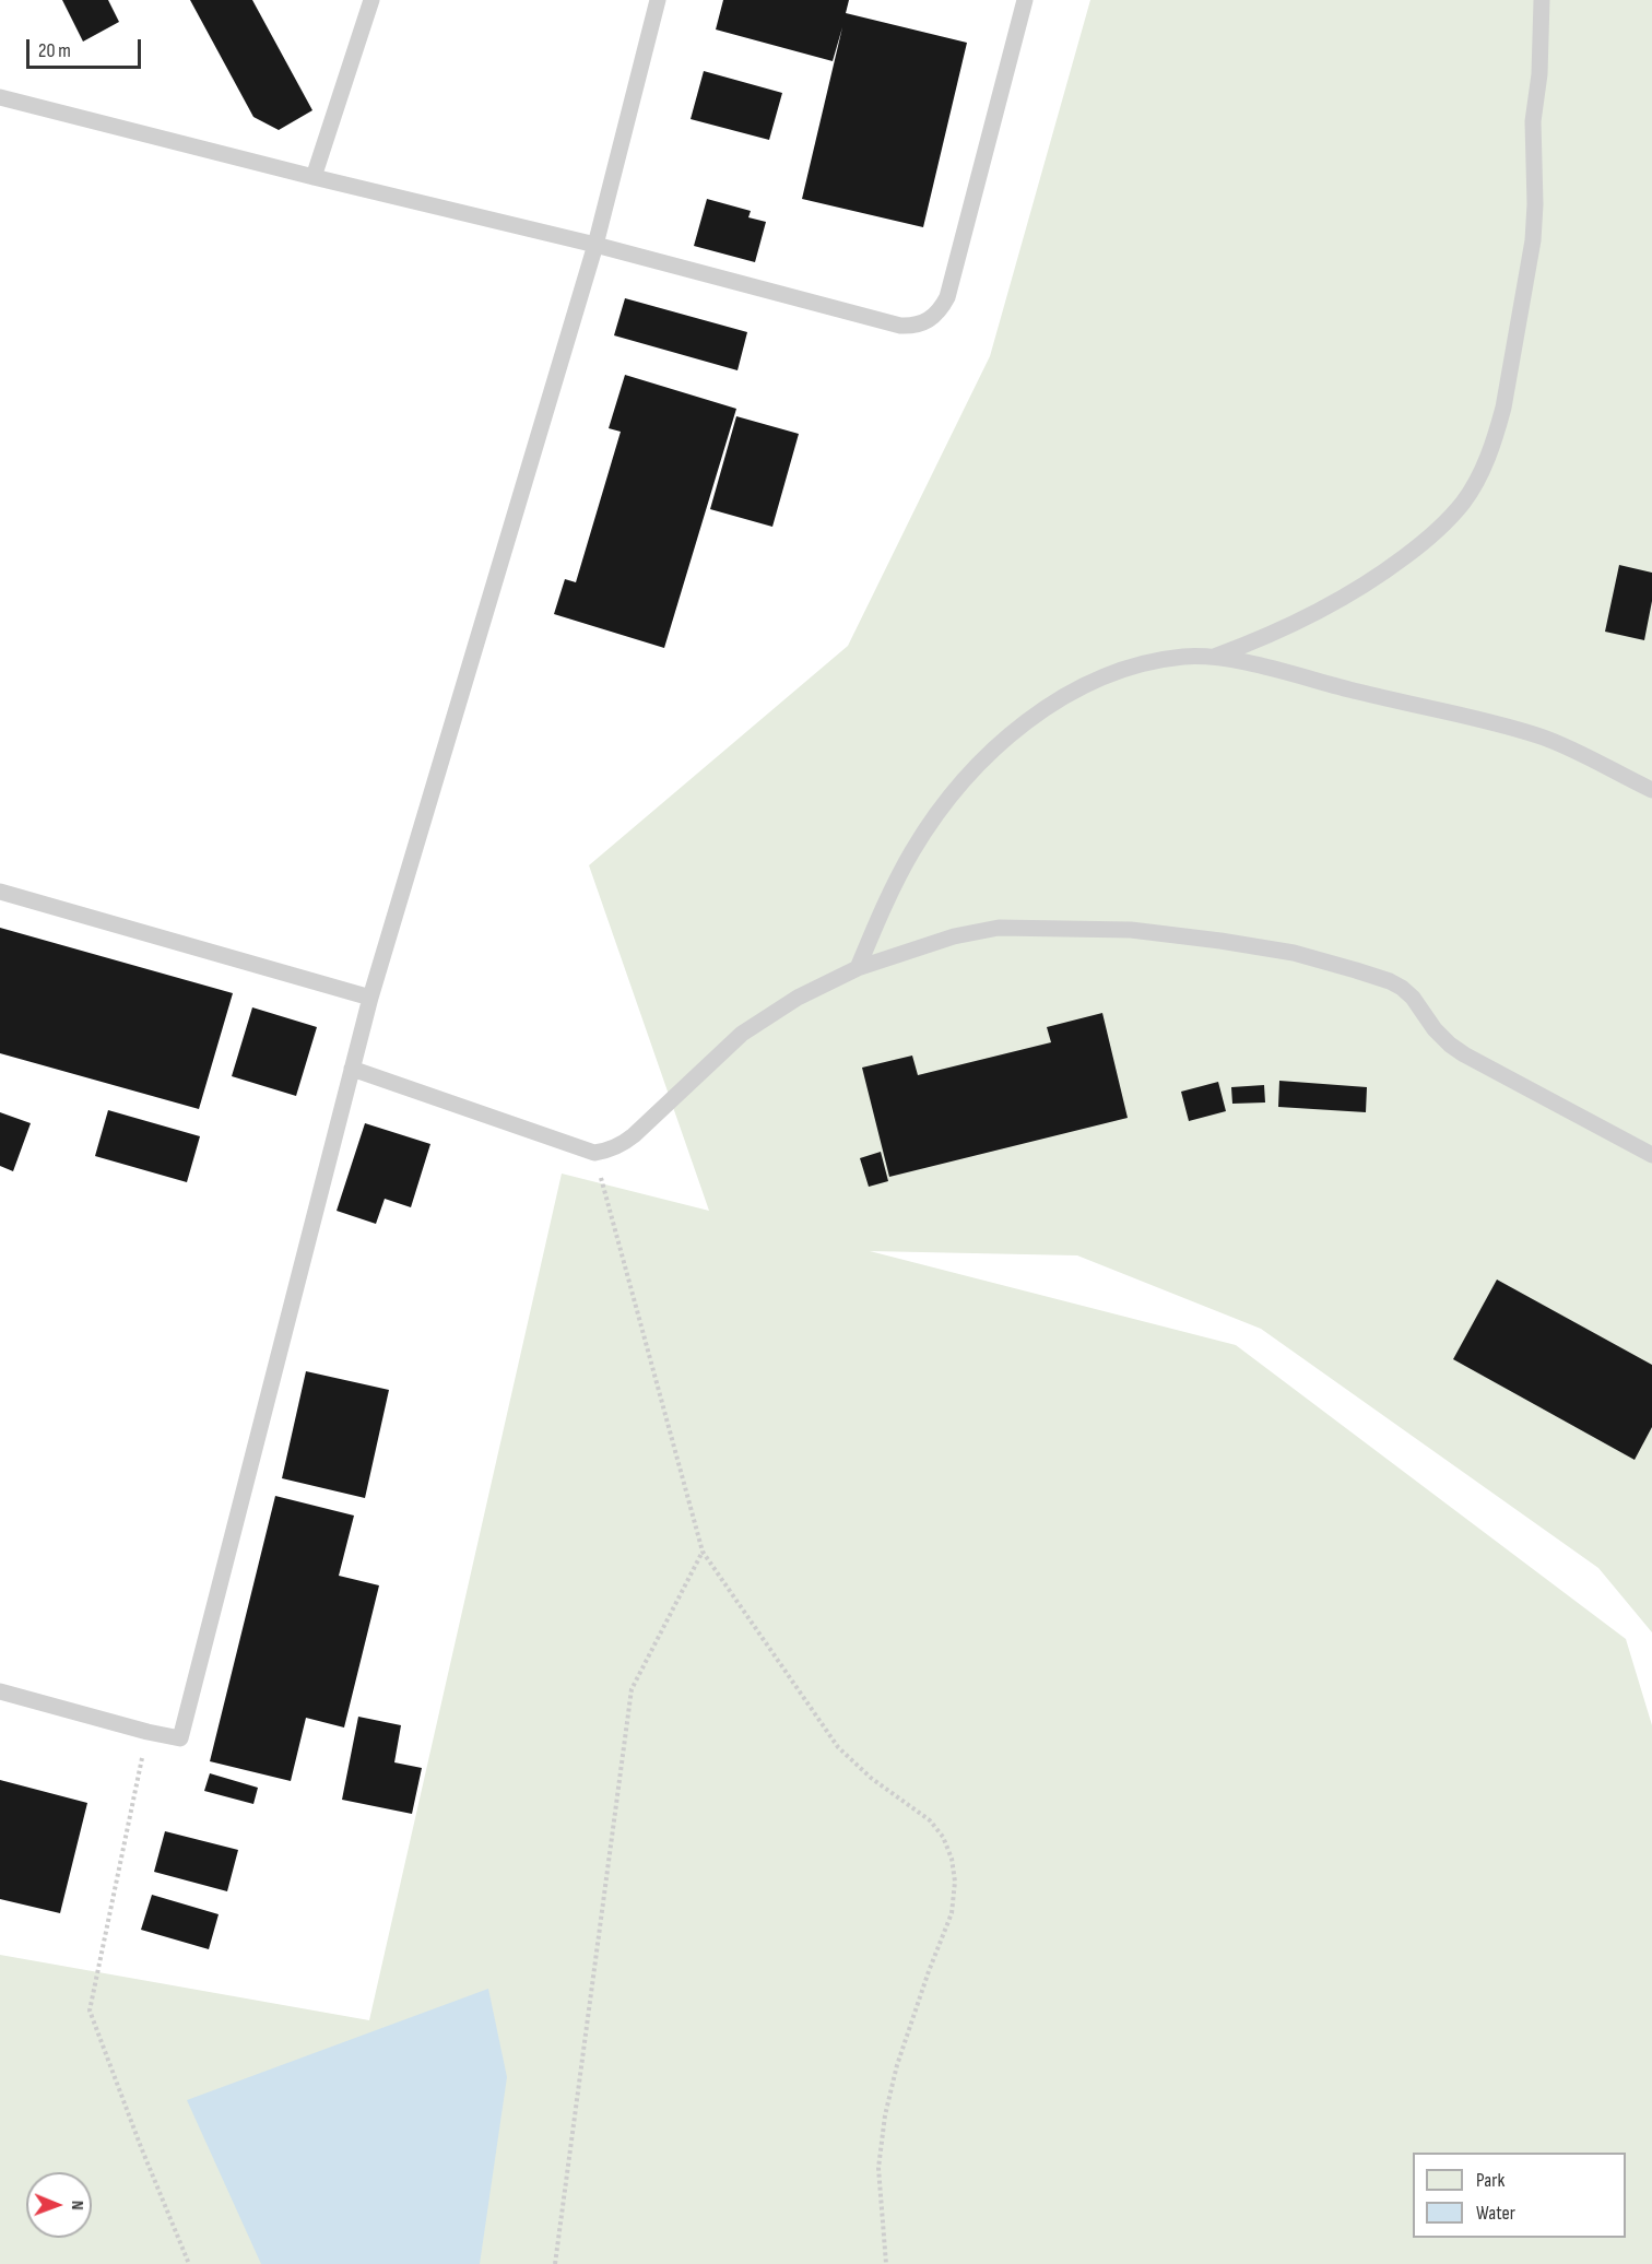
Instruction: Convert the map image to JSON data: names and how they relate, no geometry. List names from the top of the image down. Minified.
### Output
{"legend":["Park","Water"],"scale_bar":"20 m","north":"right"}
